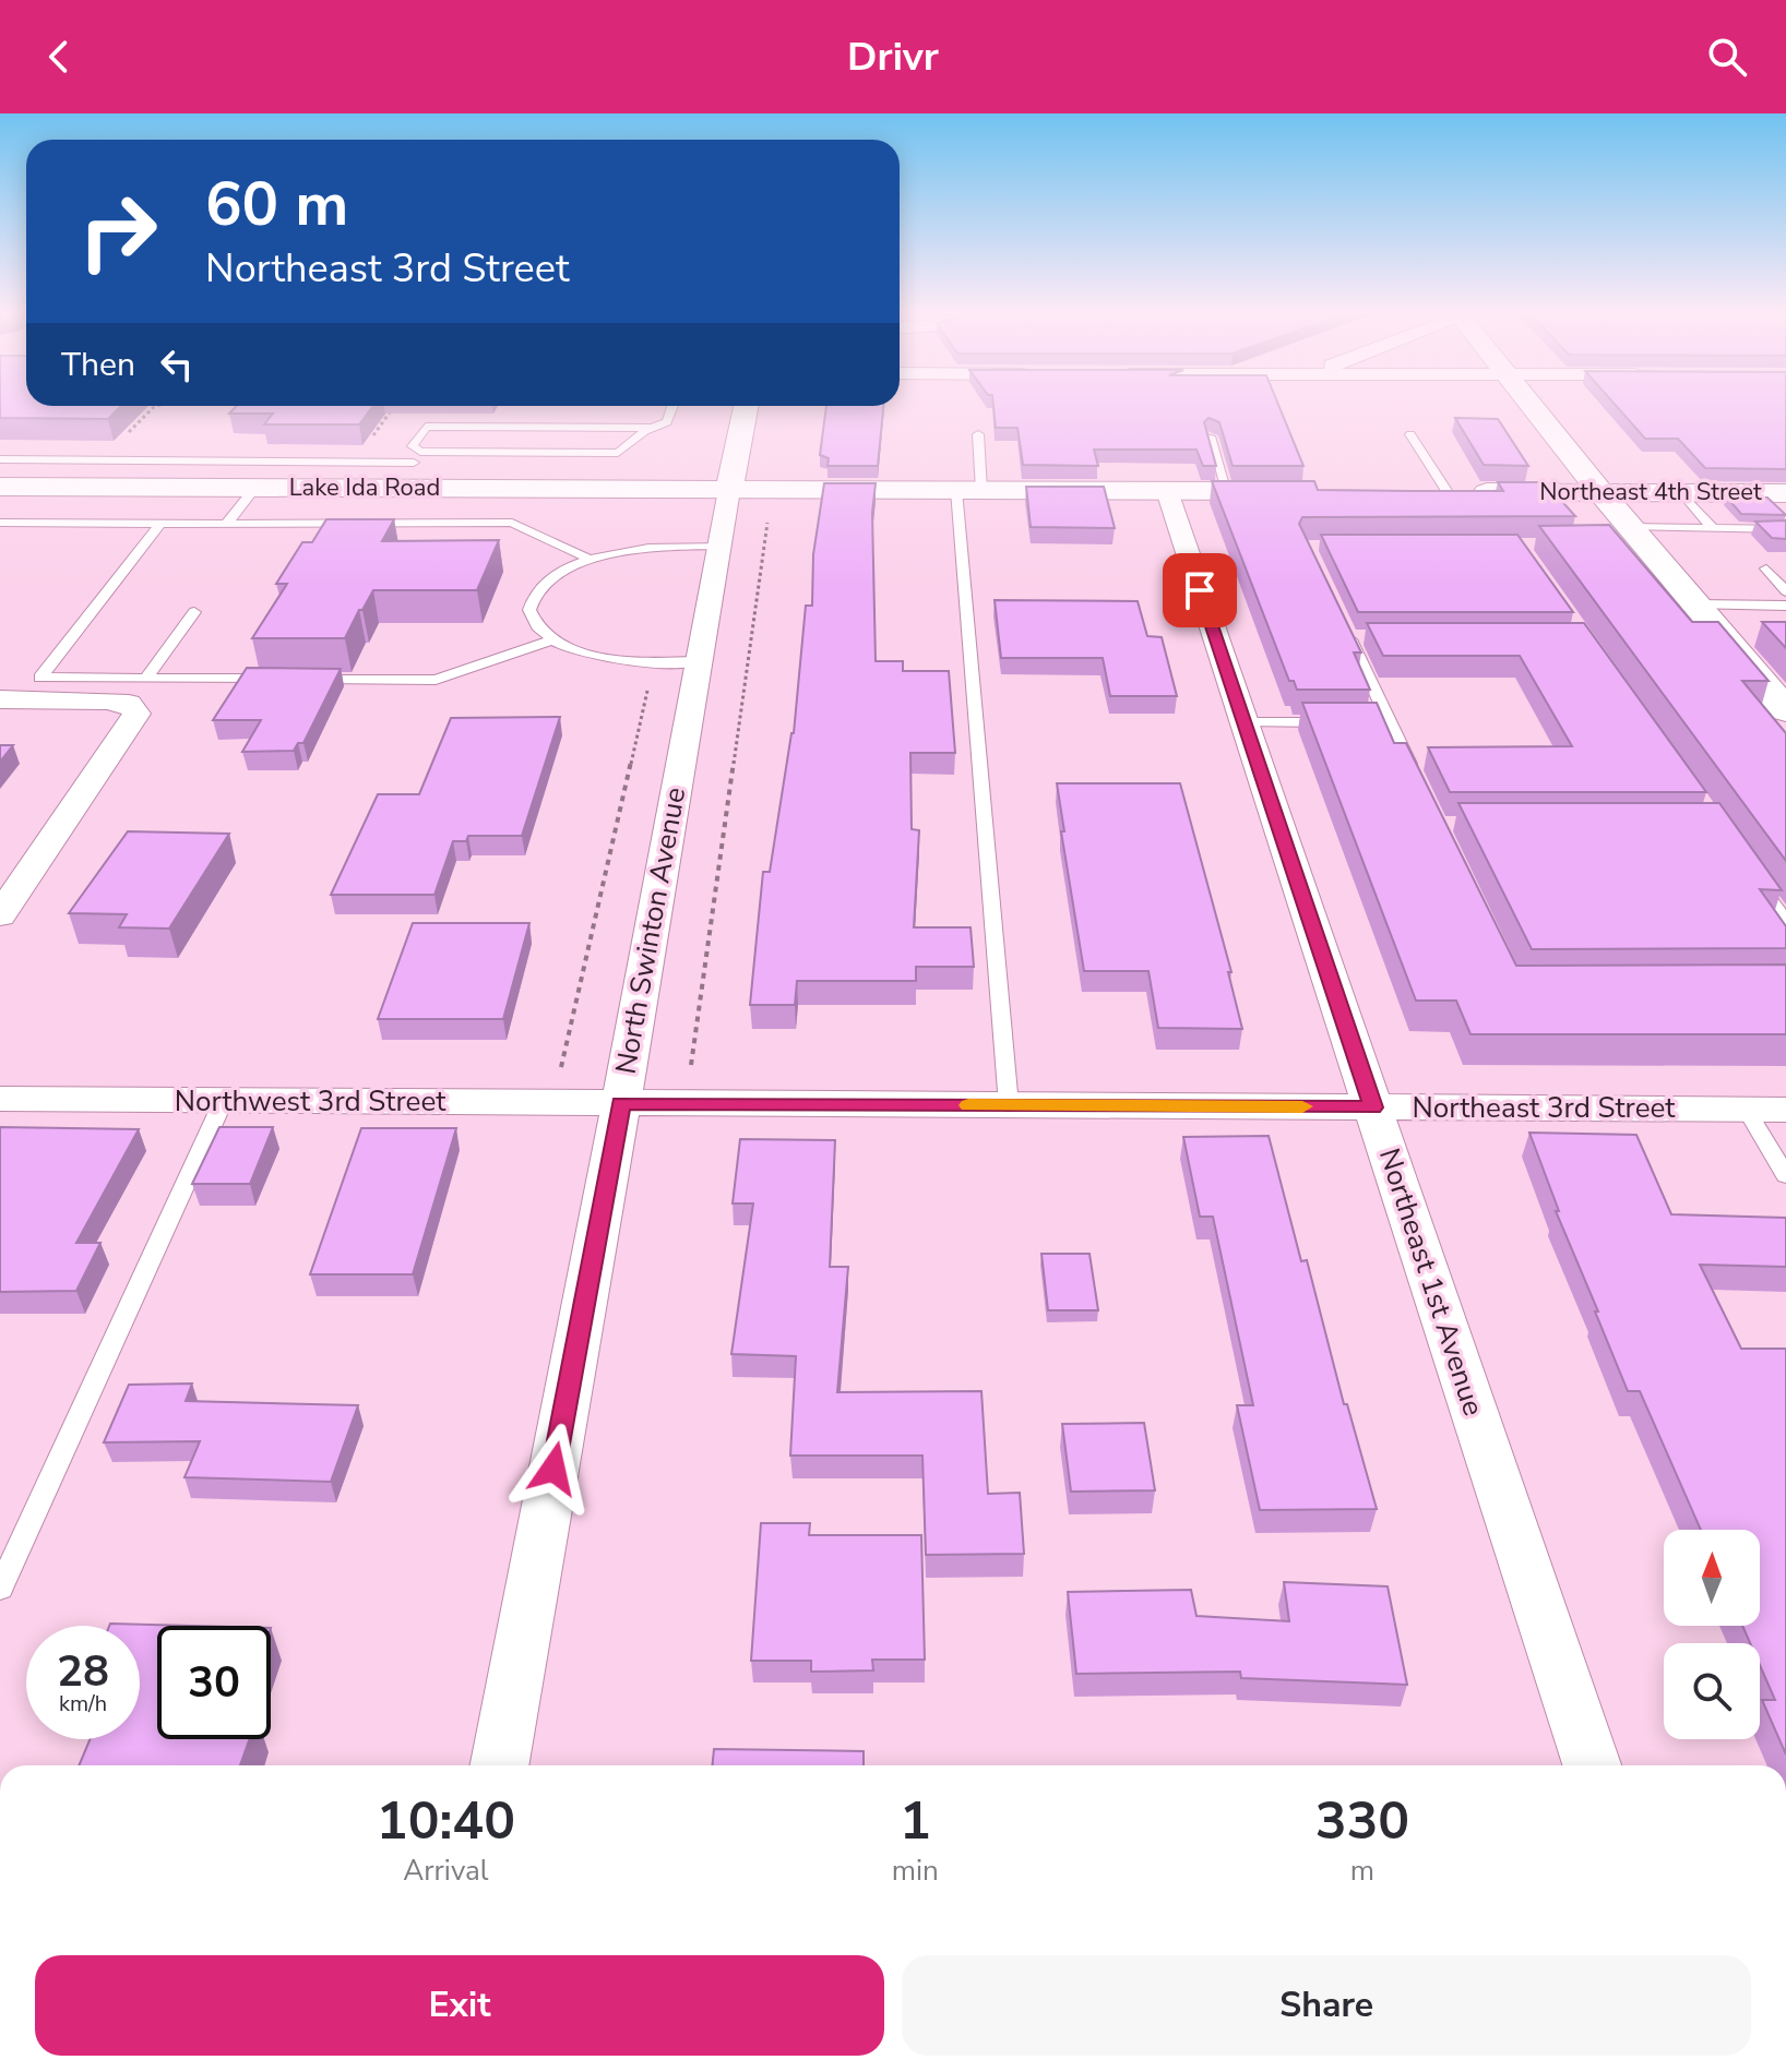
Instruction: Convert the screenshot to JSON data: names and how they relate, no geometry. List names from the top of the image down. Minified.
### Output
{"streets":{"street":["Lake Ida Road","Northeast 4th Street","North Swinton Avenue","Northwest 3rd Street","Northeast 3rd Street","Northeast 1st Avenue"]},"crossings":[["Lake Ida Road","North Swinton Avenue"],["North Swinton Avenue","Northwest 3rd Street"],["North Swinton Avenue","Northeast 3rd Street"],["Northwest 3rd Street","Northeast 3rd Street"],["Northeast 3rd Street","Northeast 1st Avenue"]],"north":"top","page":{"header":"Drivr","turn":["60 m","Northeast 3rd Street"],"then":"Then","speed":"28 km/h","limit":"30","eta":["10:40","Arrival","1","min","330","m"],"buttons":["Exit","Share"]}}
